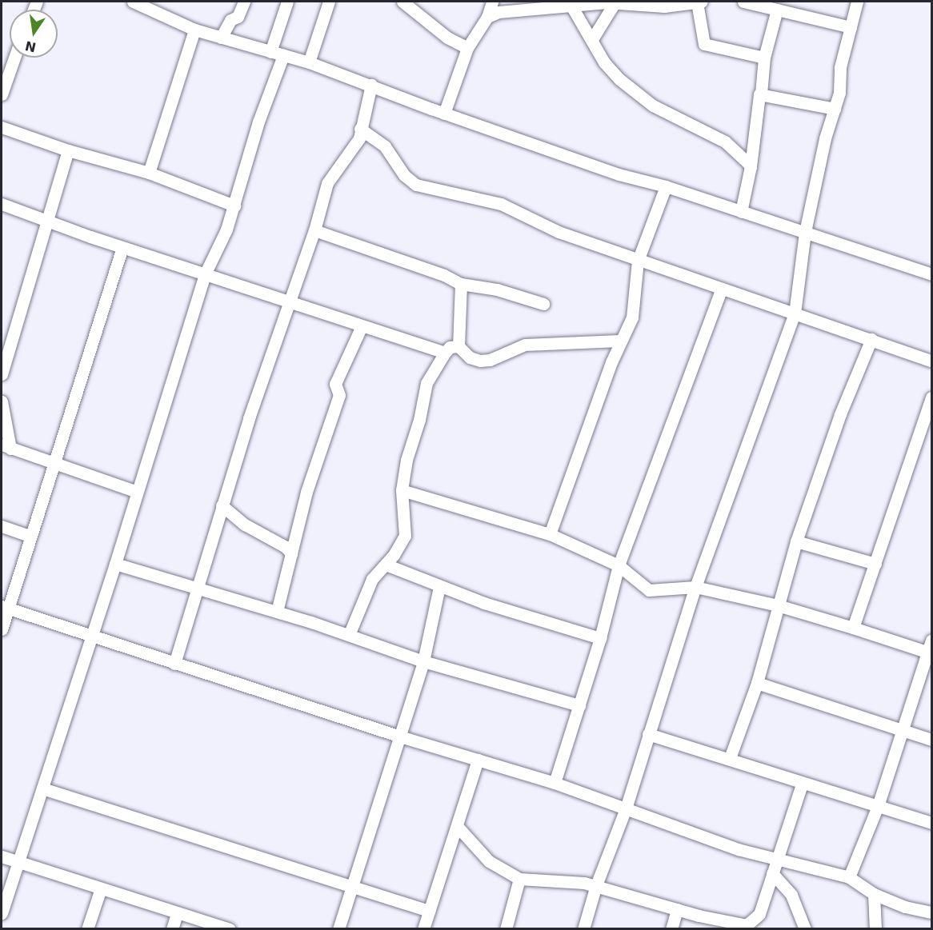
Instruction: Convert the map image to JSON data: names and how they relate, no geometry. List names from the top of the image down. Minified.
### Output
{"north":"bottom"}
